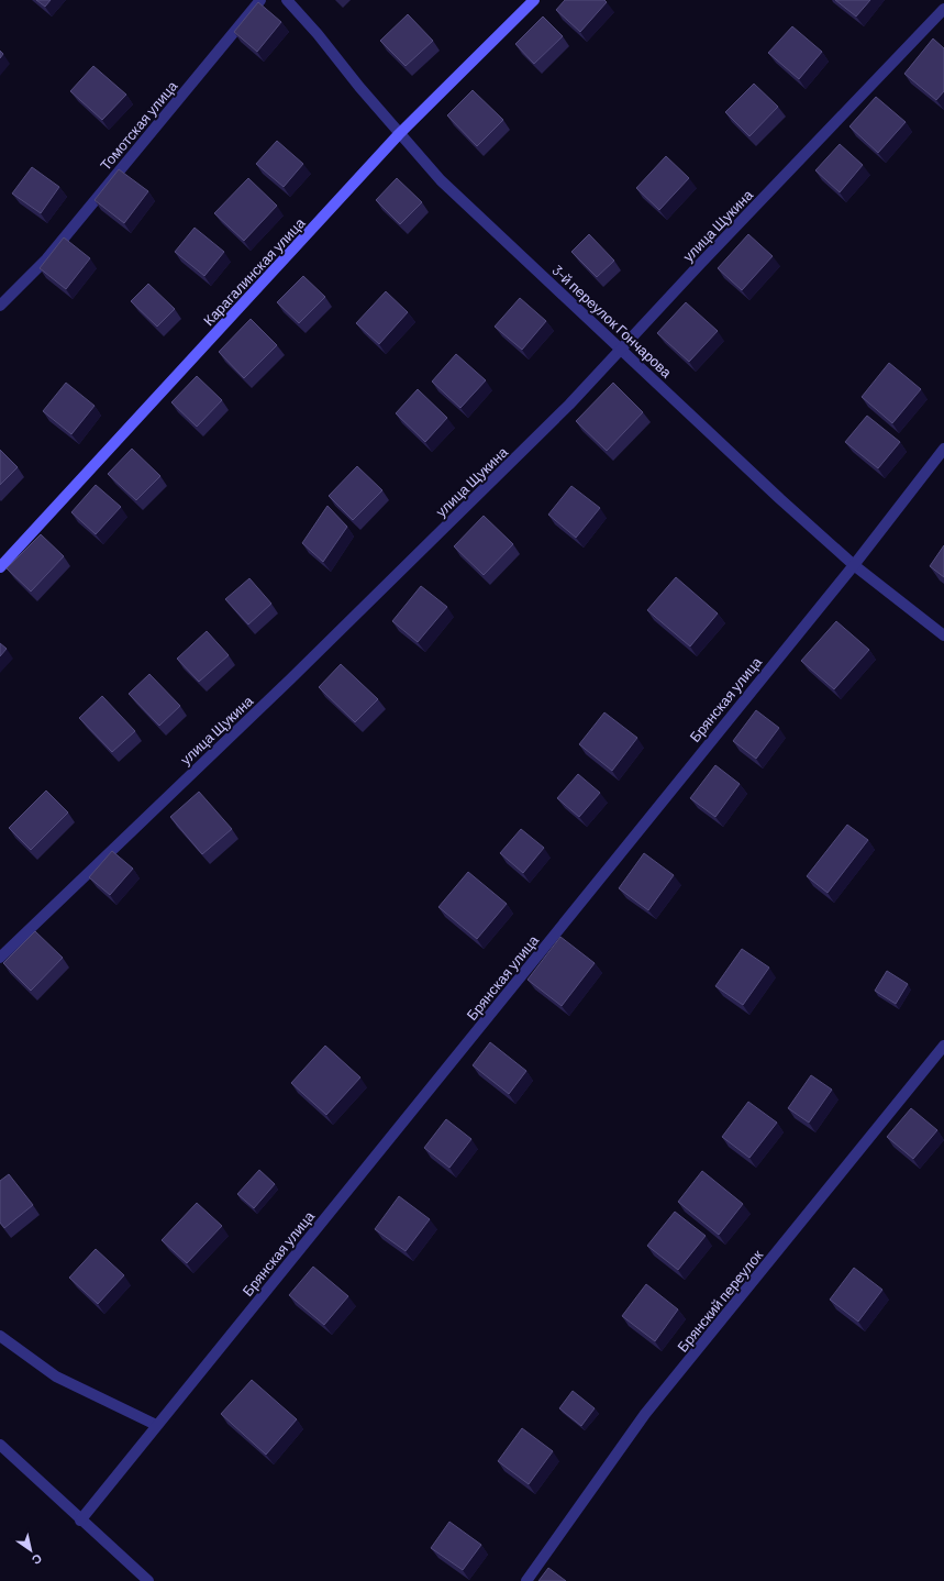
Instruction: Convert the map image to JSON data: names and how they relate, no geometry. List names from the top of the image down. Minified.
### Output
{"streets":{"street":["Томотская улица","улица Щукина","Карагалинская улица","3-й переулок Гончарова","Брянская улица","Брянский переулок"]},"crossings":[["улица Щукина","3-й переулок Гончарова"],["Карагалинская улица","3-й переулок Гончарова"],["3-й переулок Гончарова","Брянская улица"]],"north":"bottom right"}
